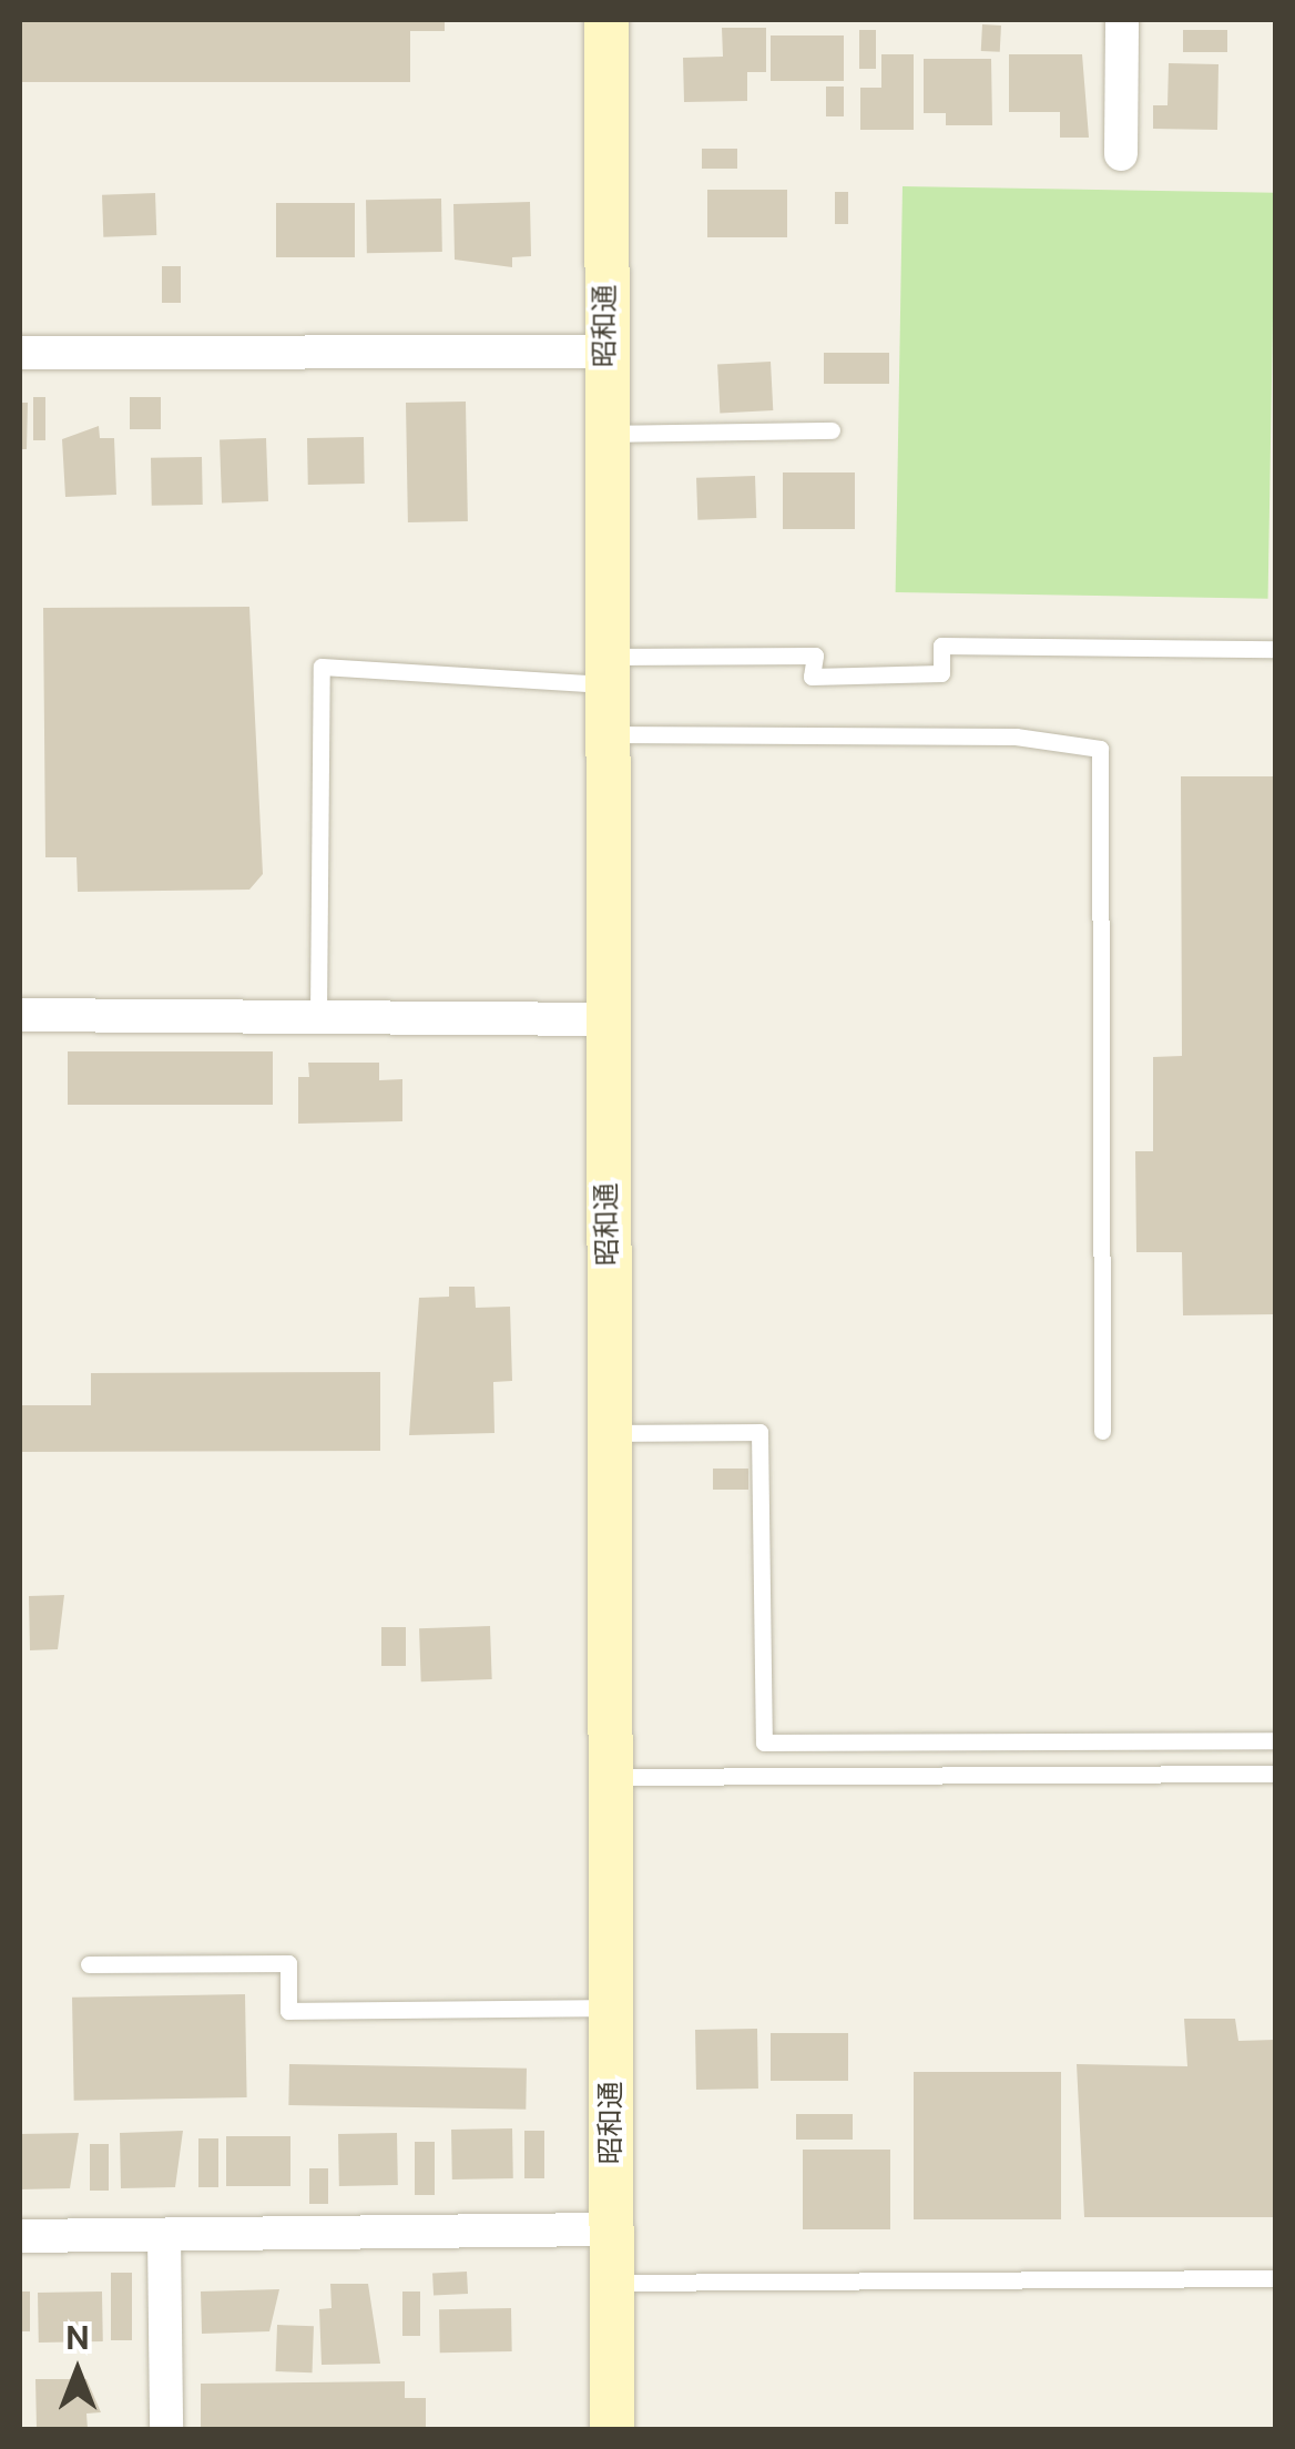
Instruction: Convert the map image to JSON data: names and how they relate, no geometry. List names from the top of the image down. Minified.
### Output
{"streets":{"street":["昭和通"]},"north":"top"}
